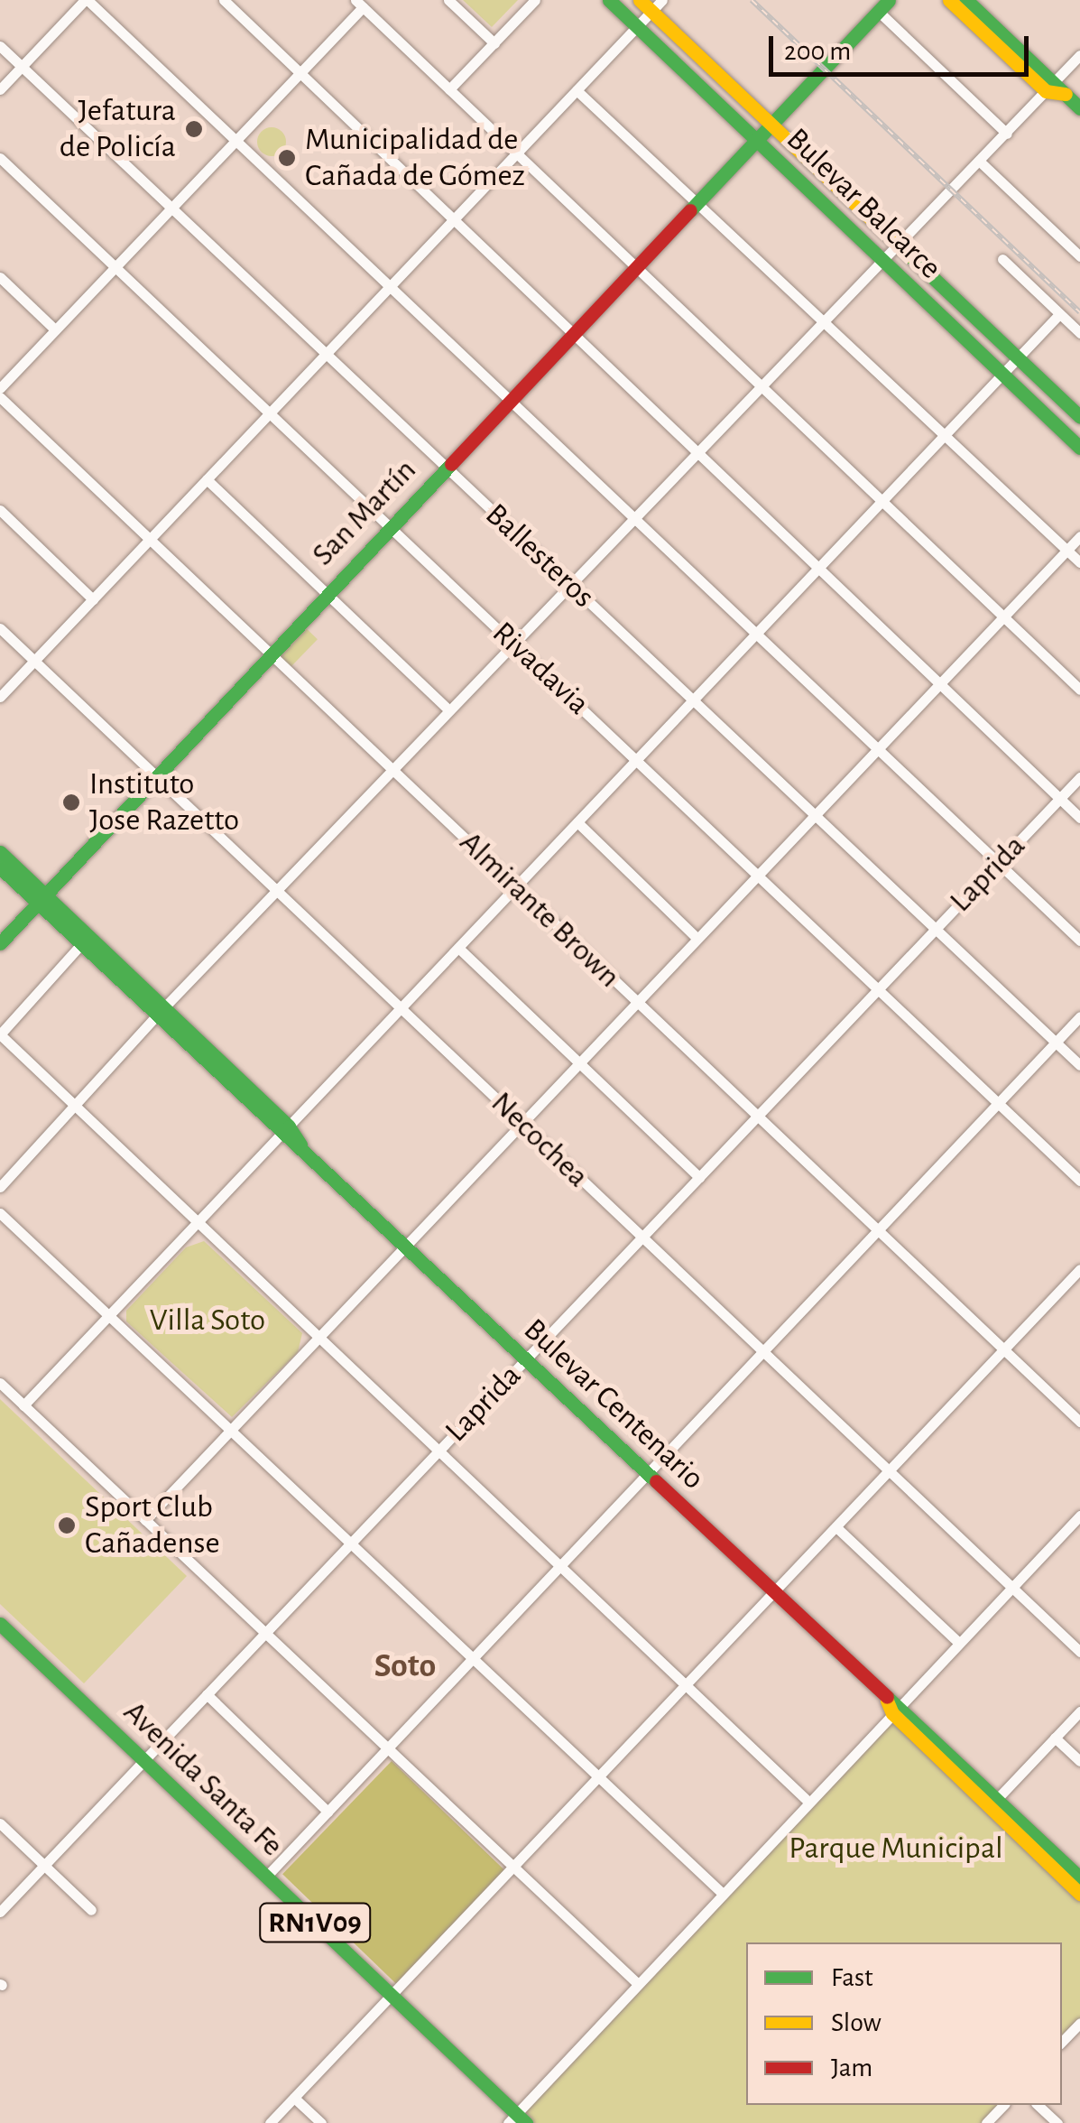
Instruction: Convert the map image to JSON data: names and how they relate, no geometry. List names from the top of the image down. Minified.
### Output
{"streets":{"main road":["Bulevar Balcarce","San Martín","Bulevar Centenario","Avenida Santa Fe","RN1V09"],"street":["Ballesteros","Rivadavia","Laprida","Almirante Brown","Necochea"]},"crossings":[["Bulevar Balcarce","San Martín"],["San Martín","Ballesteros"],["San Martín","Rivadavia"],["San Martín","Almirante Brown"],["San Martín","Necochea"],["San Martín","Bulevar Centenario"],["Ballesteros","Laprida"],["Rivadavia","Laprida"],["Laprida","Almirante Brown"],["Laprida","Necochea"],["Laprida","Bulevar Centenario"],["Laprida","Avenida Santa Fe"]],"districts":["Soto"],"parks":["Villa Soto","Parque Municipal"],"places":["Jefatura de Policía","Municipalidad de Cañada de Gómez","Instituto Jose Razetto","Sport Club Cañadense"],"legend":["Fast","Slow","Jam"],"scale_bar":"200 m"}
